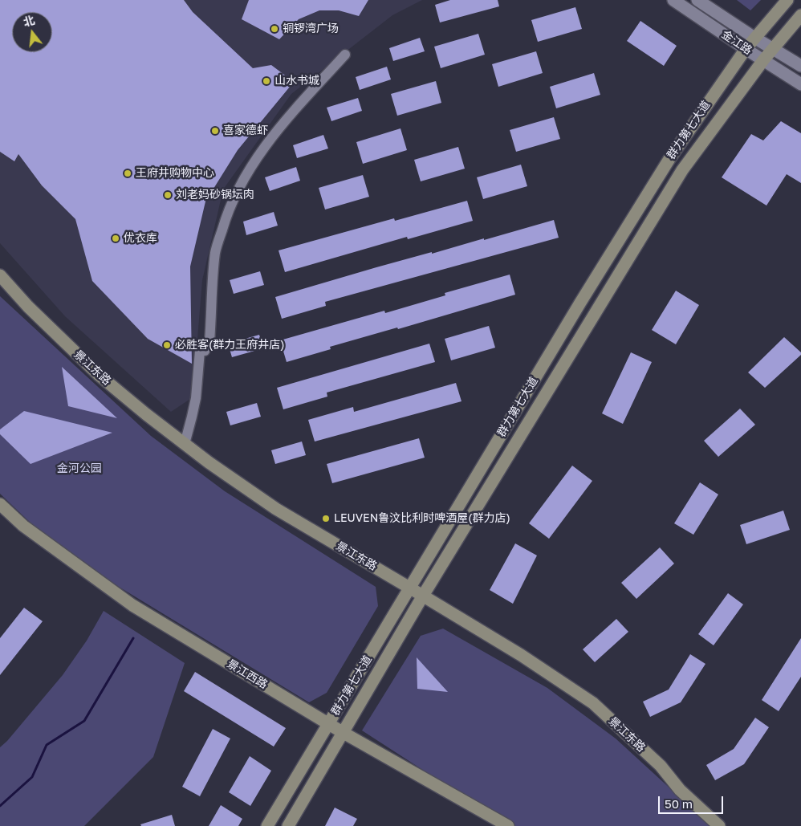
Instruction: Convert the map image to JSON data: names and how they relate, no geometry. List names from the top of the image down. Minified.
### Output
{"streets":{"main road":["群力第七大道","景江东路","景江西路"],"street":["金江路"]},"crossings":[["金江路","群力第七大道"],["群力第七大道","景江东路"],["群力第七大道","景江西路"]],"parks":["金河公园"],"places":["铜锣湾广场","山水书城","喜家德虾","王府井购物中心","刘老妈砂锅坛肉","优衣库","必胜客(群力王府井店)","LEUVEN鲁汶比利时啤酒屋(群力店)"],"scale_bar":"50 m","north":"top"}
